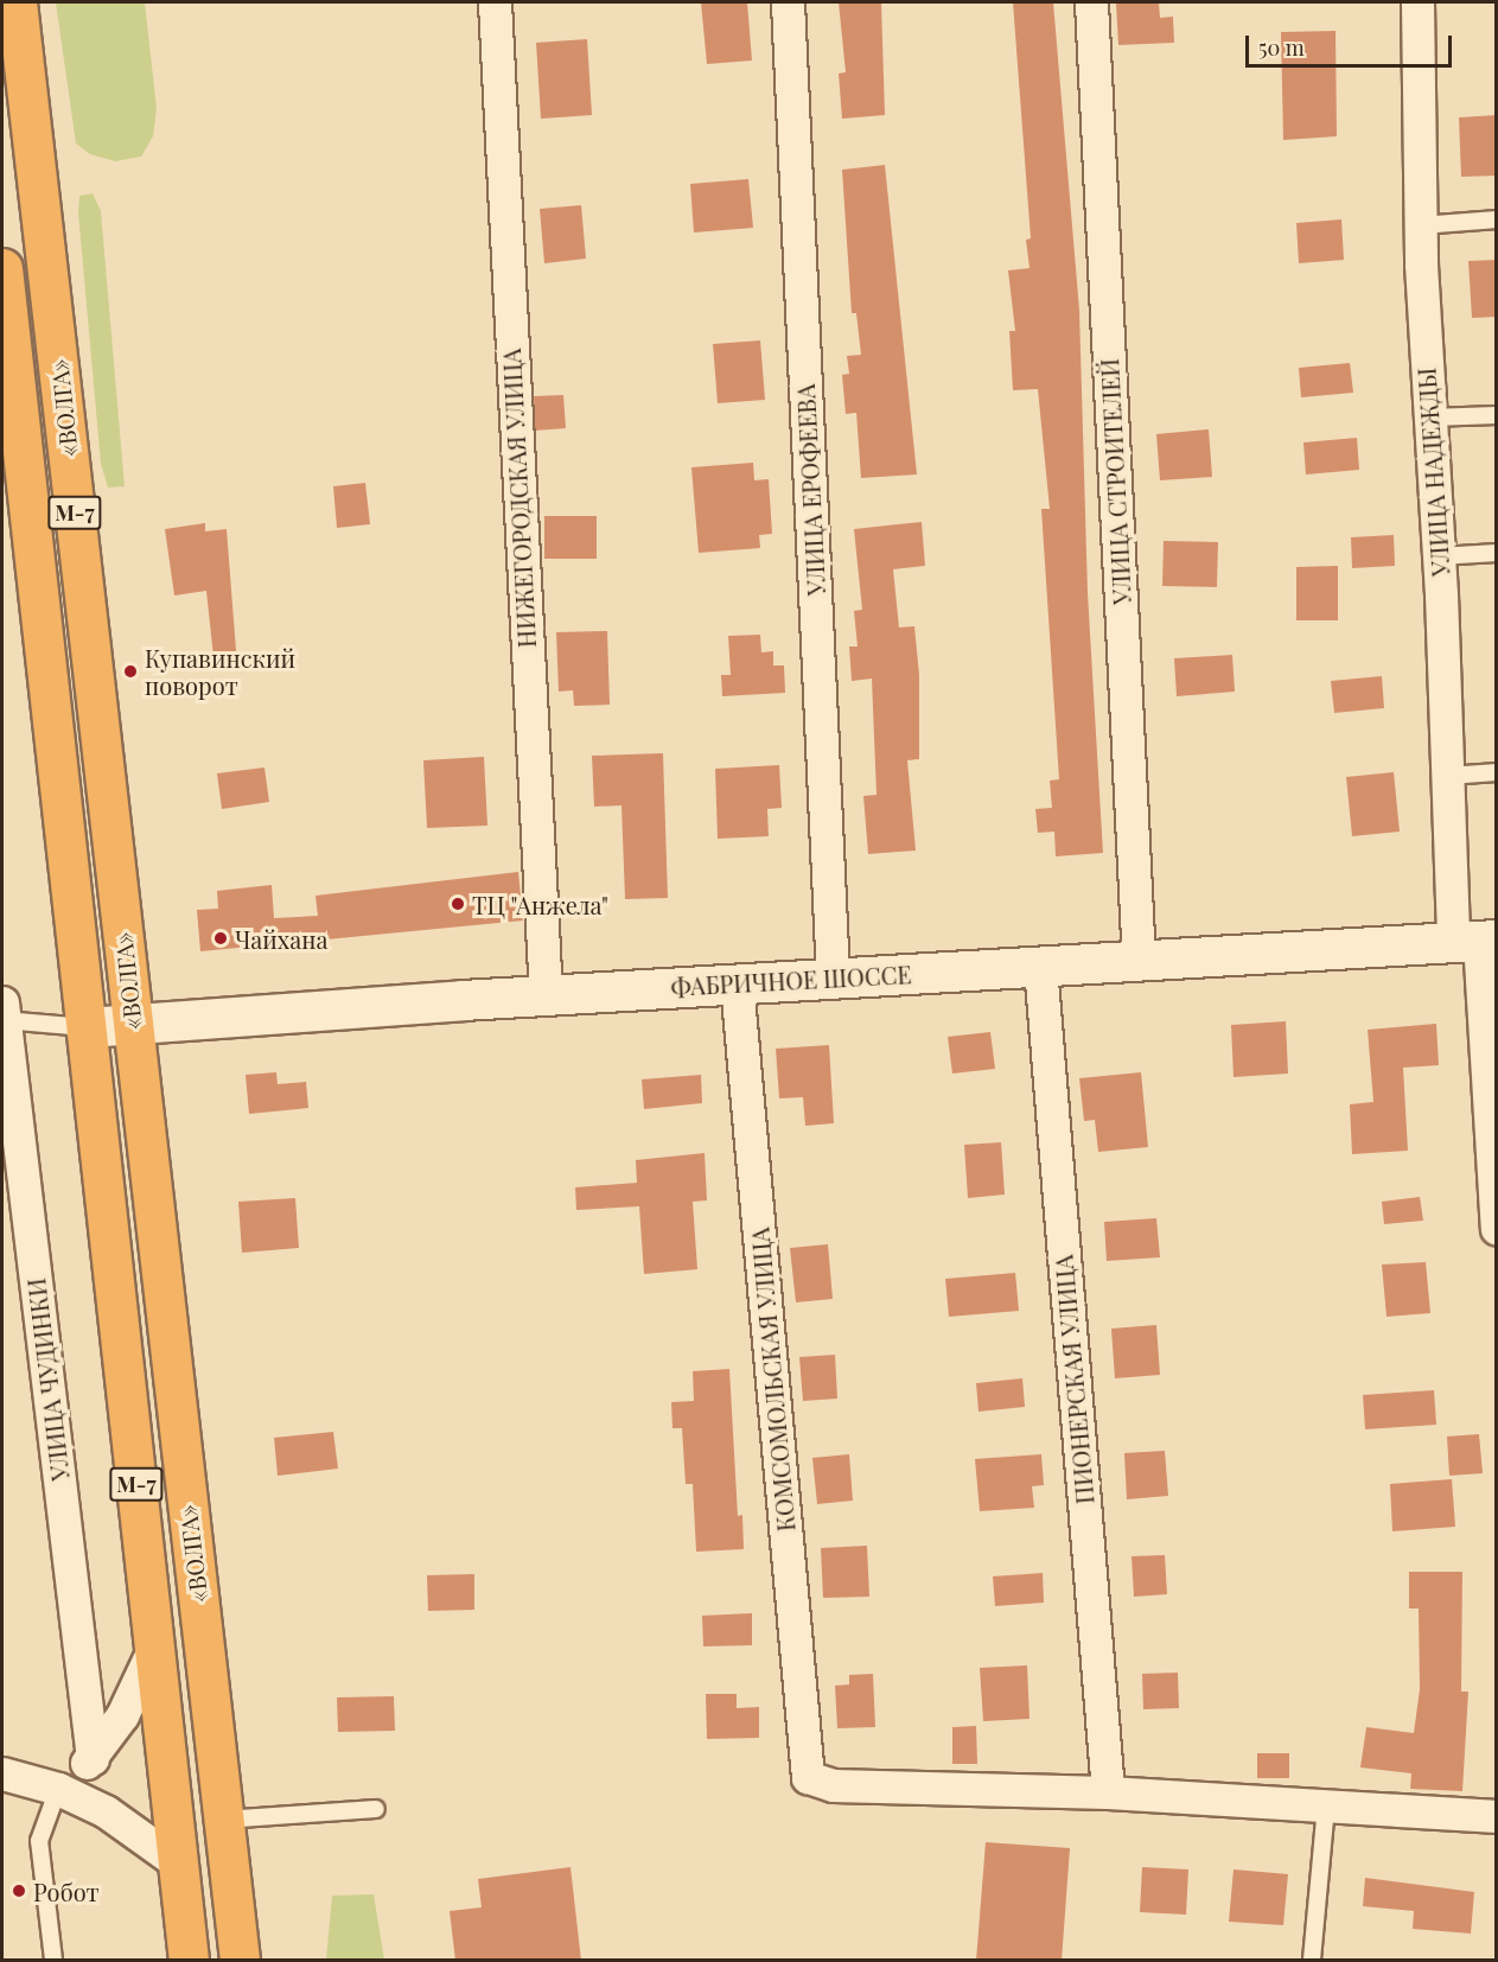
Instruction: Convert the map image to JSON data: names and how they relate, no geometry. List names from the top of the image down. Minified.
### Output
{"streets":{"highway":["«ВОЛГА»","М-7"],"main road":["ФАБРИЧНОЕ ШОССЕ"],"street":["УЛИЦА НАДЕЖДЫ","УЛИЦА СТРОИТЕЛЕЙ","УЛИЦА ЕРОФЕЕВА","НИЖЕГОРОДСКАЯ УЛИЦА","УЛИЦА ЧУДИНКИ","КОМСОМОЛЬСКАЯ УЛИЦА","ПИОНЕРСКАЯ УЛИЦА"]},"crossings":[["«ВОЛГА»","ФАБРИЧНОЕ ШОССЕ"],["УЛИЦА НАДЕЖДЫ","ФАБРИЧНОЕ ШОССЕ"],["УЛИЦА СТРОИТЕЛЕЙ","ФАБРИЧНОЕ ШОССЕ"],["УЛИЦА ЕРОФЕЕВА","ФАБРИЧНОЕ ШОССЕ"],["НИЖЕГОРОДСКАЯ УЛИЦА","ФАБРИЧНОЕ ШОССЕ"],["ФАБРИЧНОЕ ШОССЕ","КОМСОМОЛЬСКАЯ УЛИЦА"],["ФАБРИЧНОЕ ШОССЕ","ПИОНЕРСКАЯ УЛИЦА"],["КОМСОМОЛЬСКАЯ УЛИЦА","ПИОНЕРСКАЯ УЛИЦА"]],"places":["Купавинский поворот","ТЦ \"Анжела\"","Чайхана","Робот"],"scale_bar":"50 m"}
